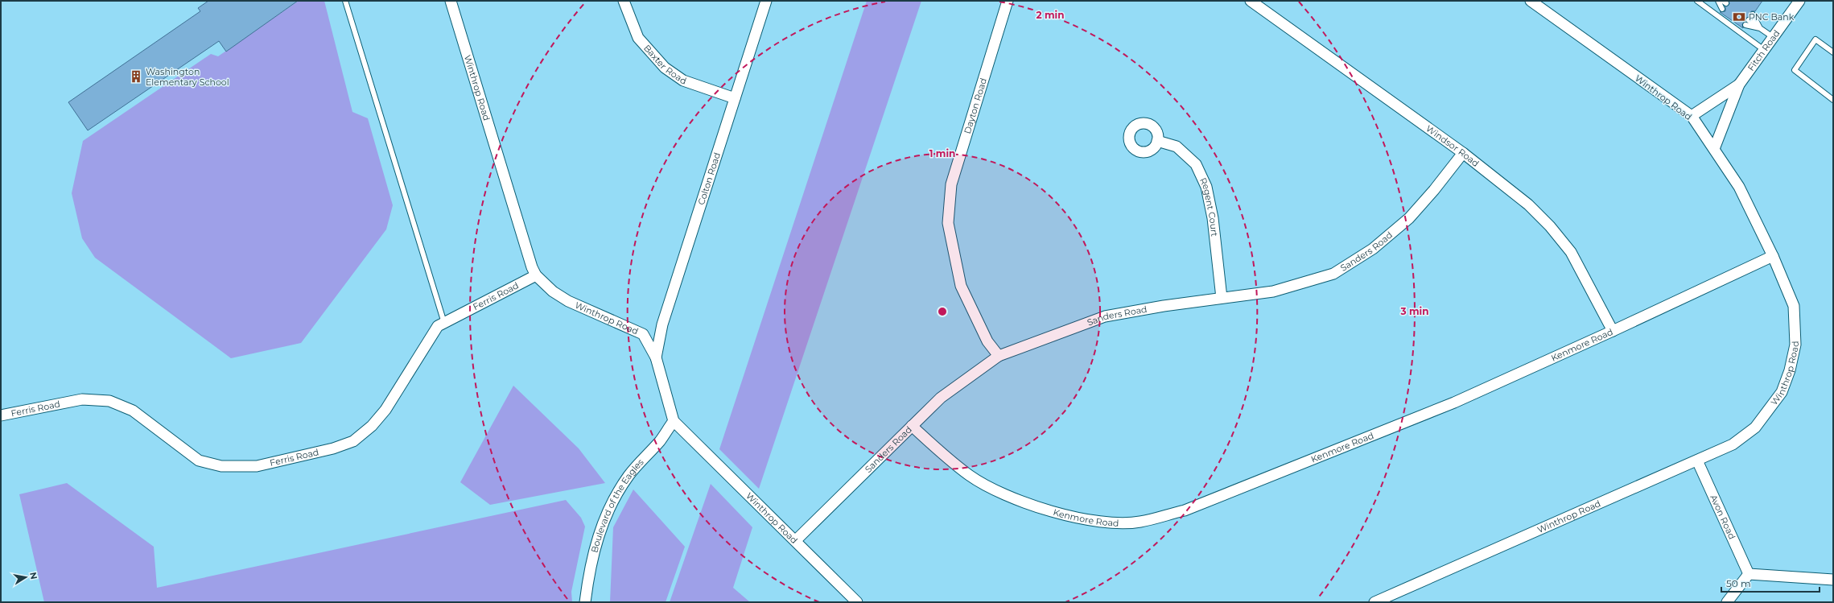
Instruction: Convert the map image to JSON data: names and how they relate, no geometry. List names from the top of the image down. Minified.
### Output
{"streets":{"street":["Fitch Road","Baxter Road","Winthrop Road","Dayton Road","Windsor Road","Colton Road","Regent Court","Sanders Road","Ferris Road","Kenmore Road","Boulevard of the Eagles","Avon Road"]},"crossings":[["Fitch Road","Winthrop Road"],["Baxter Road","Colton Road"],["Winthrop Road","Colton Road"],["Winthrop Road","Sanders Road"],["Winthrop Road","Ferris Road"],["Winthrop Road","Kenmore Road"],["Winthrop Road","Boulevard of the Eagles"],["Winthrop Road","Avon Road"],["Dayton Road","Sanders Road"],["Windsor Road","Sanders Road"],["Windsor Road","Kenmore Road"],["Regent Court","Sanders Road"],["Sanders Road","Kenmore Road"]],"places":{"bank":["PNC Bank"],"building":["Washington Elementary School"]},"scale_bar":"50 m","north":"right","rings":["2 min","1 min","3 min"]}
